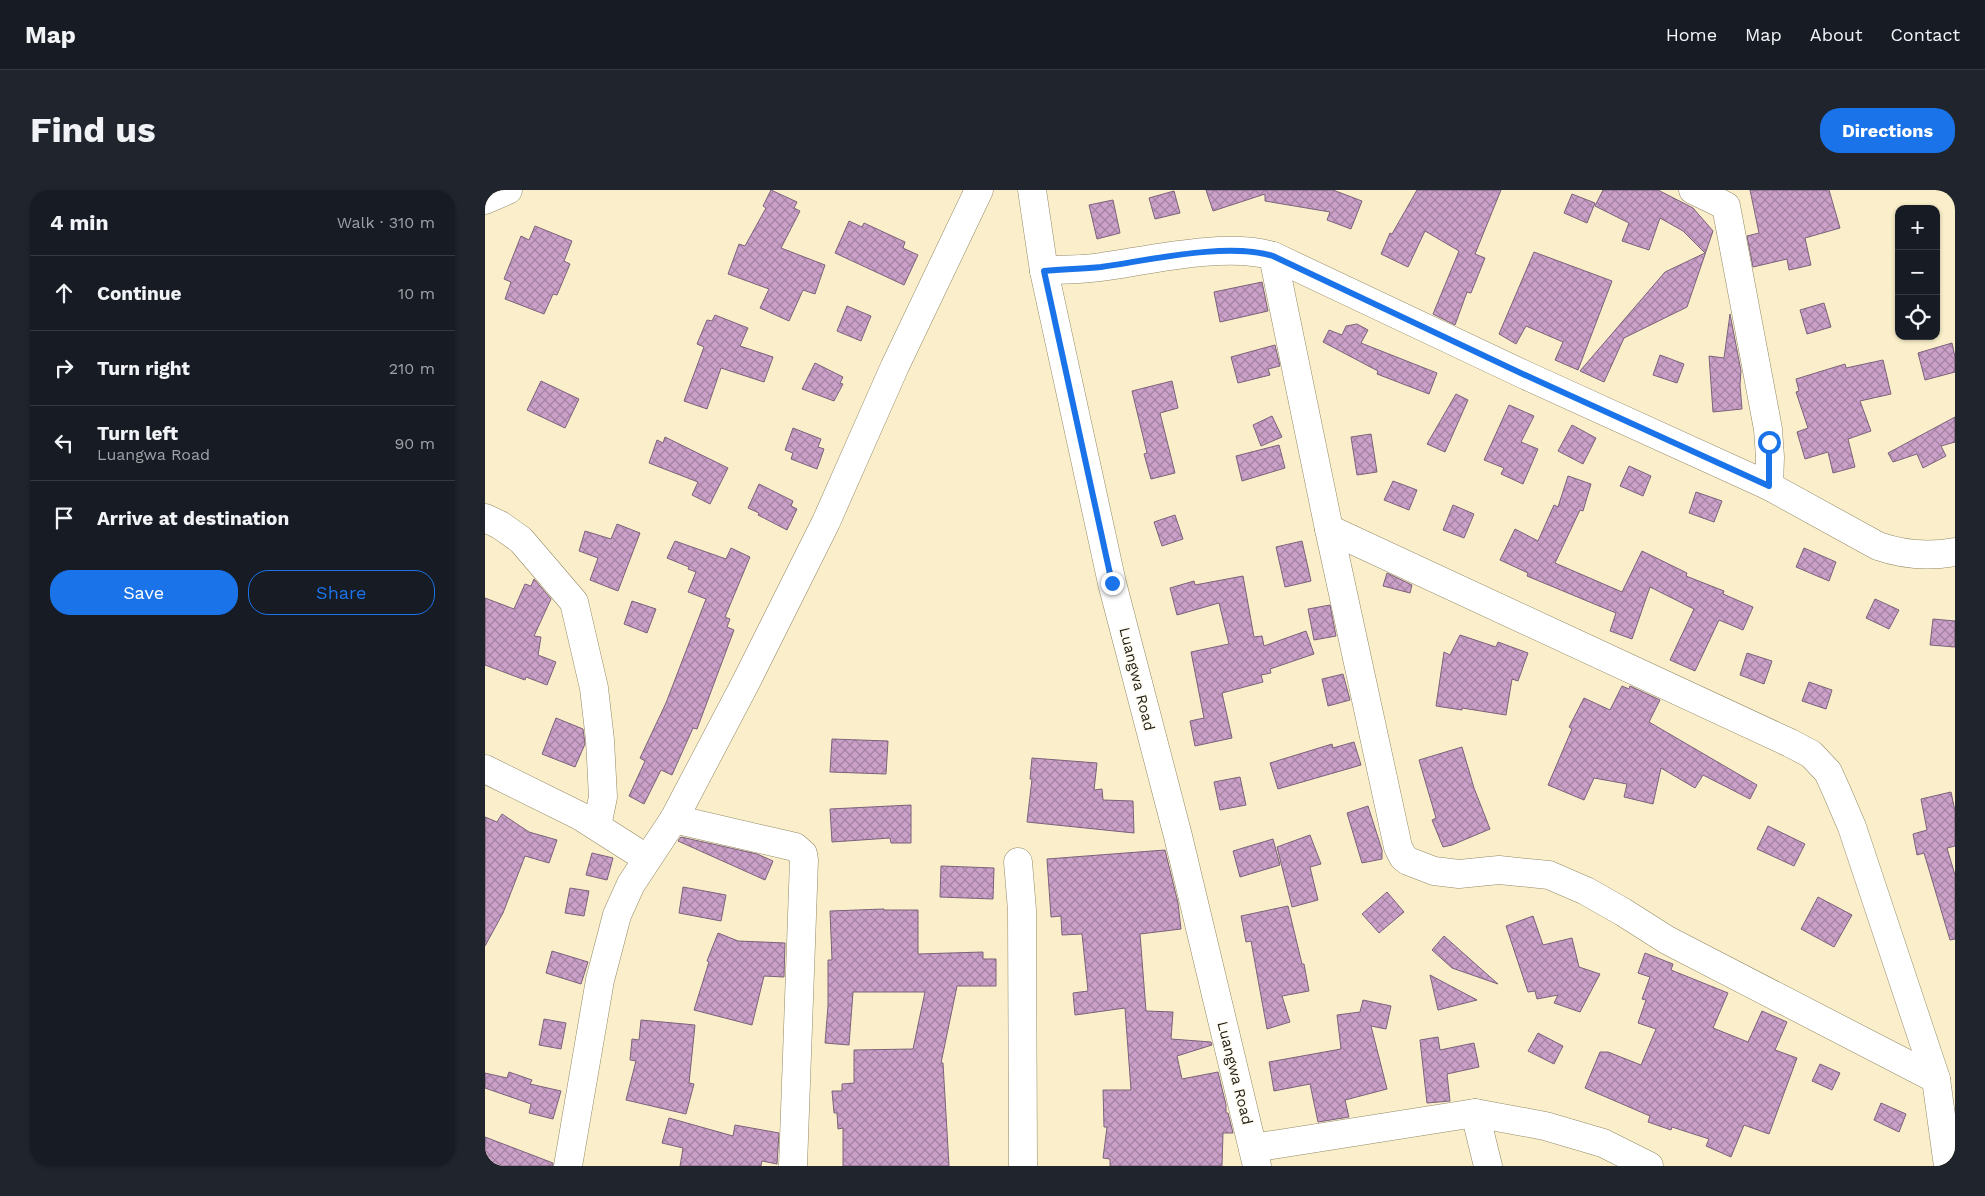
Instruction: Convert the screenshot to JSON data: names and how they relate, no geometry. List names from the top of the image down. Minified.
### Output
{"streets":{"street":["Luangwa Road"]},"page":{"header":"Map","nav":["Home","Map","About","Contact"],"buttons":["Directions",["Save","Share"]],"title":"Find us","heading":["4 min","Walk · 310 m"],"map_buttons":["+","−"],"list":[["Continue","10 m"],["Turn right","210 m"],["Turn left","Luangwa Road","90 m"],"Arrive at destination"]}}
